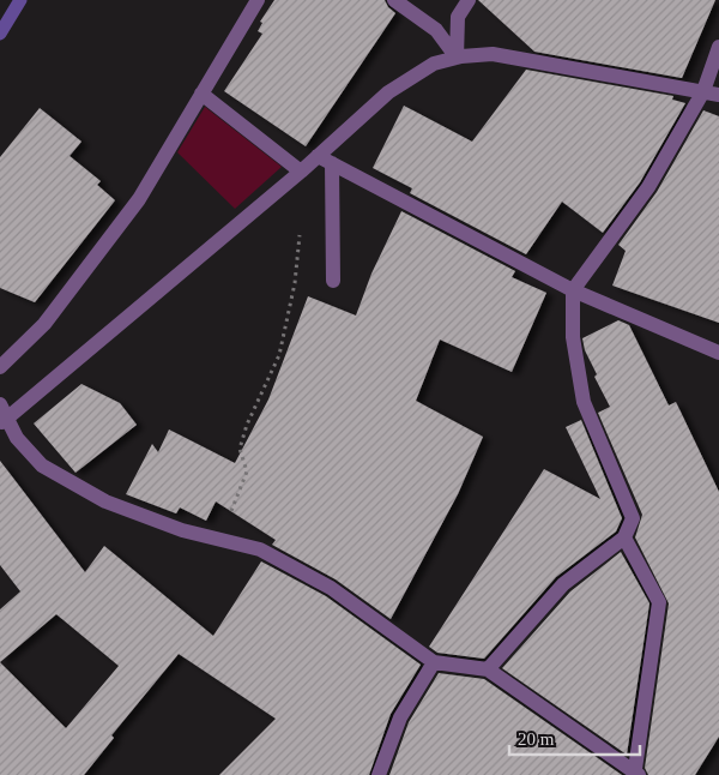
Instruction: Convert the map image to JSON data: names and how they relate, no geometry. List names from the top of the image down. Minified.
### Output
{"scale_bar":"20 m"}
